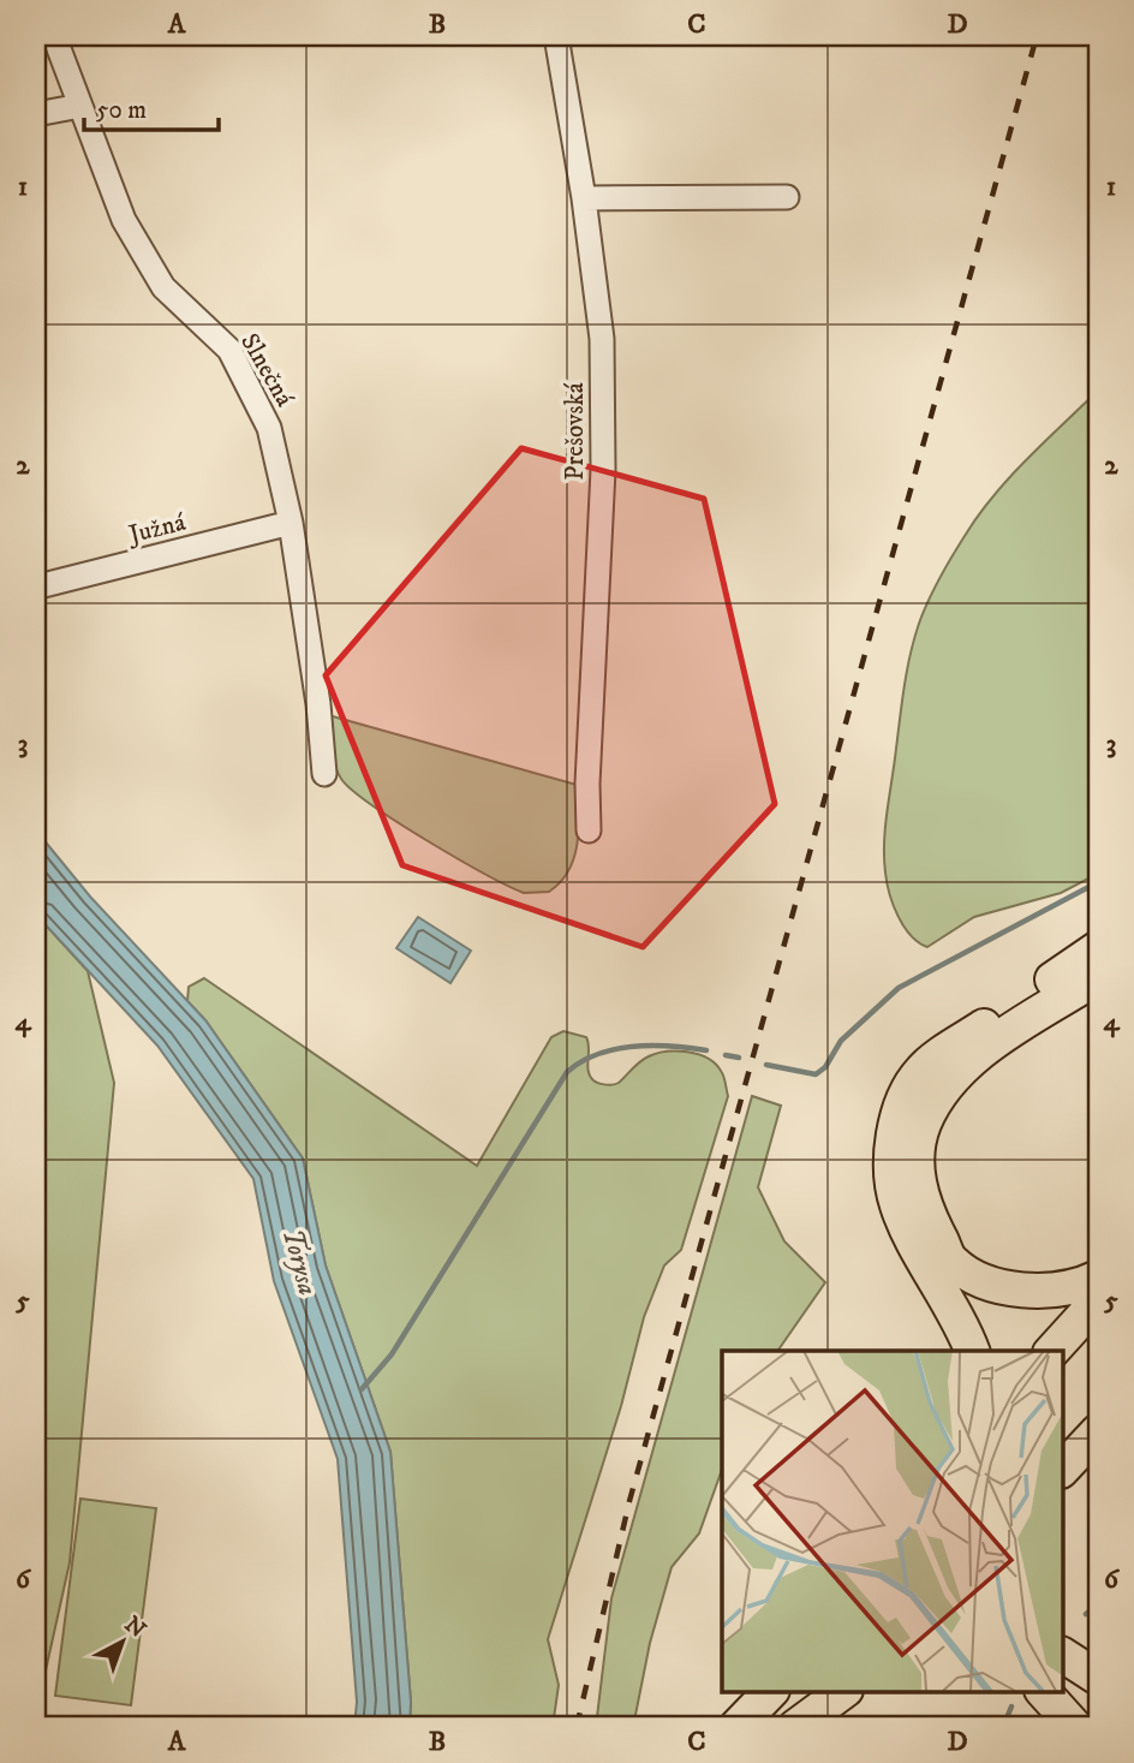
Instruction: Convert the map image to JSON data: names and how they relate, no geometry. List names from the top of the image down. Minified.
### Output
{"streets":{"street":["Slnečná","Prešovská","Južná"]},"crossings":[["Slnečná","Južná"]],"water":["Torysa"],"scale_bar":"50 m","north":"top right","grid":{"columns":["A","B","C","D"],"rows":["1","2","3","4","5","6"]}}
